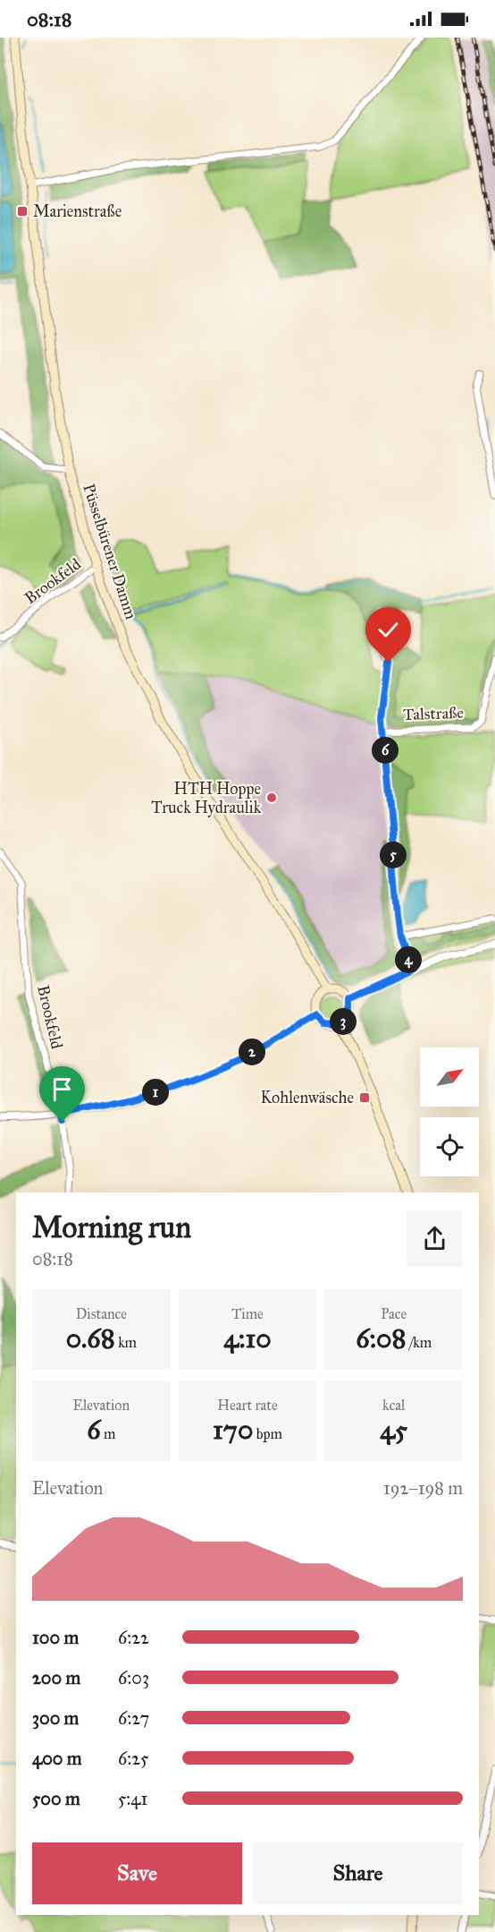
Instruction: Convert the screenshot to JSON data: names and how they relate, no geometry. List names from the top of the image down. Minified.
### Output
{"streets":{"main road":["Püsselbürener Damm"],"street":["Brookfeld","Talstraße"]},"crossings":[["Püsselbürener Damm","Brookfeld"]],"places":{"transit":["Marienstraße","Kohlenwäsche"],"other":["HTH Hoppe Truck Hydraulik"]},"north":"top right","page":{"status":"08:18","pins":["6","5","4","3","2","1"],"heading":["Morning run","08:18"],"stats":[["Distance","0.68 km"],["Time","4:10"],["Pace","6:08 /km"],["Elevation","6 m"],["Heart rate","170 bpm"],["kcal","45"]],"chart":["Elevation","192–198 m"],"list":[{"name":"100 m","note":"6:22"},{"name":"200 m","note":"6:03"},{"name":"300 m","note":"6:27"},{"name":"400 m","note":"6:25"},{"name":"500 m","note":"5:41"}],"buttons":["Save","Share"]}}
